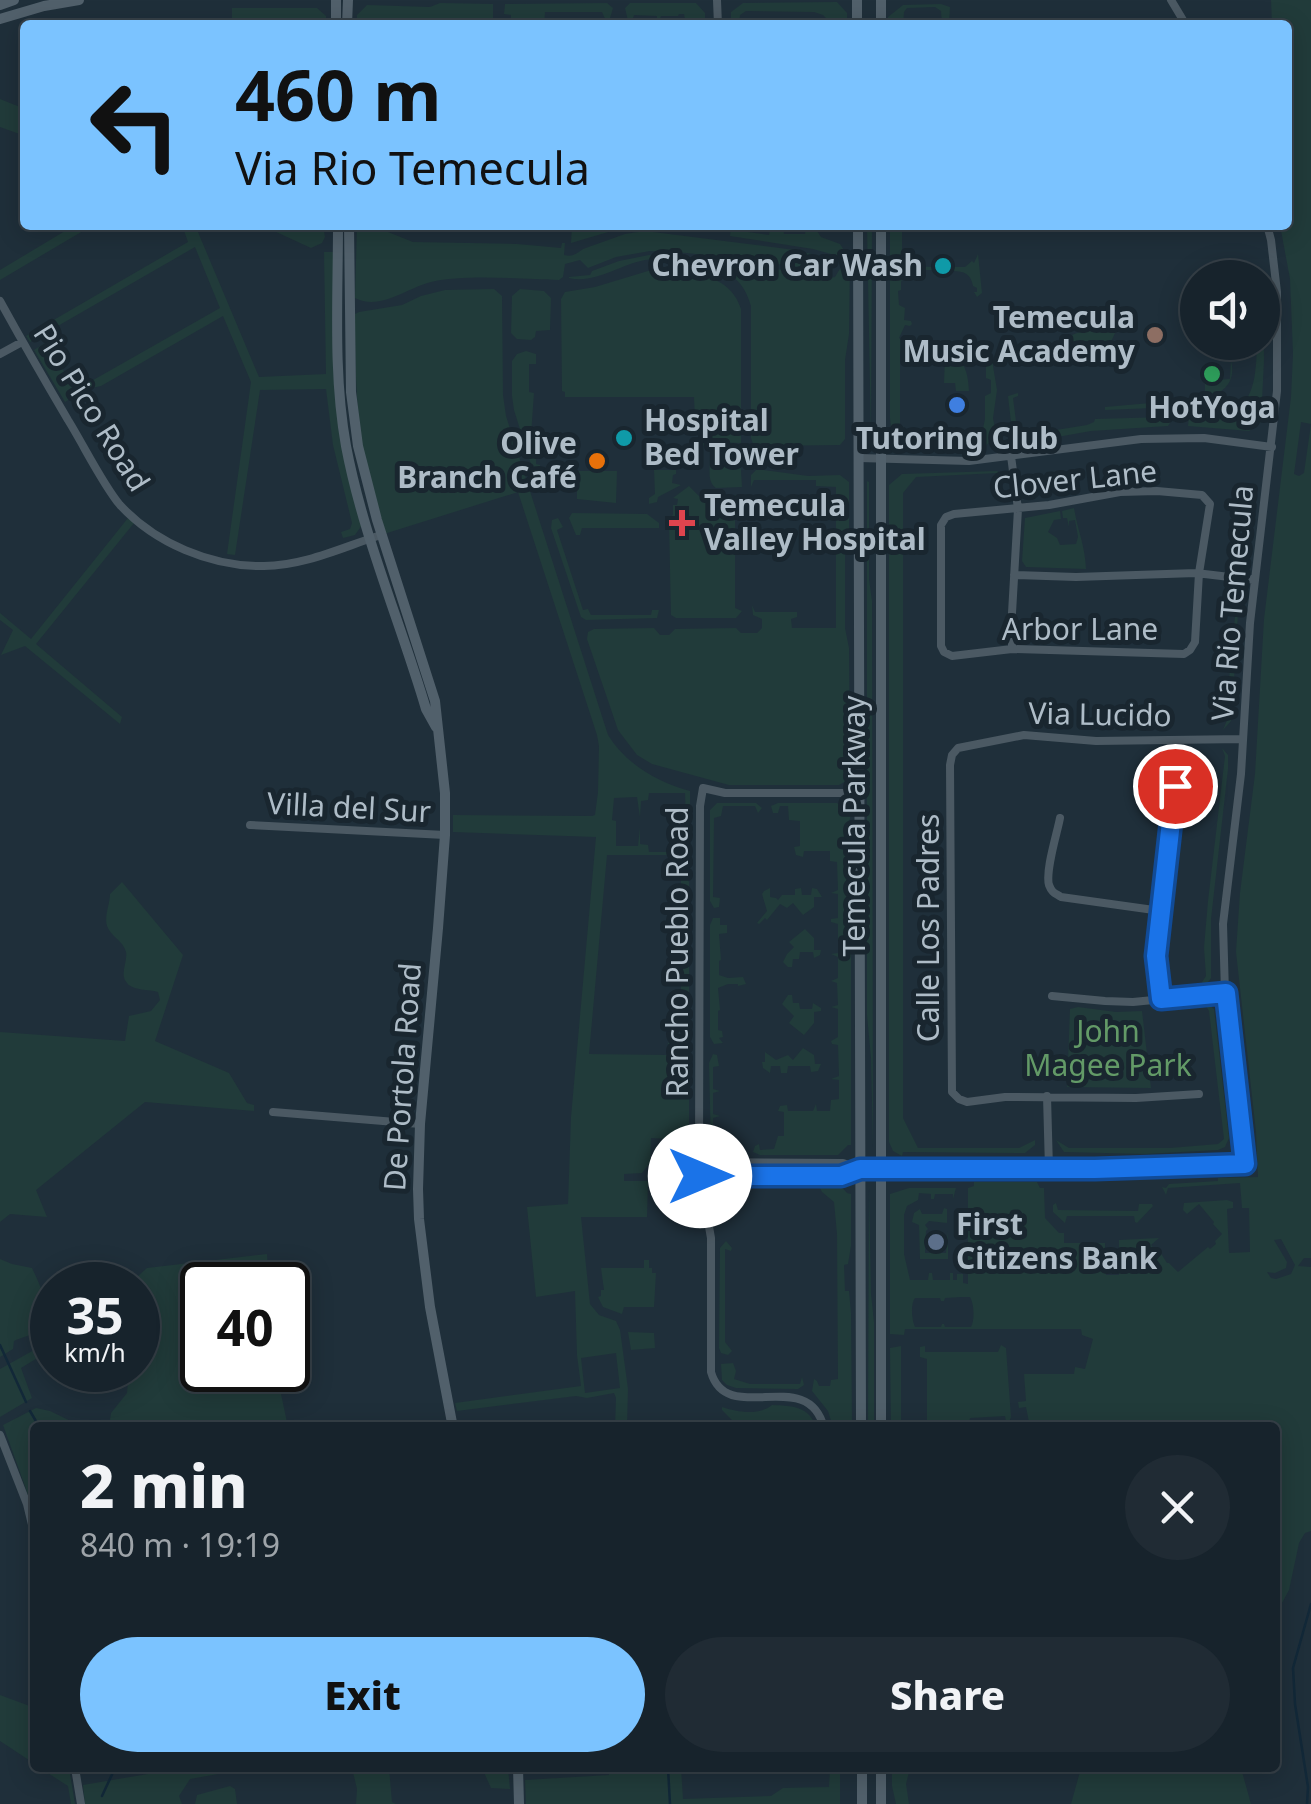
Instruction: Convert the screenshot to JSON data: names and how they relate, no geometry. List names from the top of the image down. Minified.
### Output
{"streets":{"main road":["Temecula Parkway","De Portola Road"],"street":["Pio Pico Road","Clover Lane","Via Rio Temecula","Arbor Lane","Via Lucido","Villa del Sur","Calle Los Padres","Rancho Pueblo Road"]},"crossings":[["Pio Pico Road","De Portola Road"],["Clover Lane","Arbor Lane"],["Via Rio Temecula","Via Lucido"],["Via Lucido","Calle Los Padres"],["Villa del Sur","De Portola Road"],["Temecula Parkway","Rancho Pueblo Road"]],"parks":["John Magee Park"],"places":{"other":["Chevron Car Wash","Temecula Music Academy","HotYoga","Tutoring Club","Hospital Bed Tower","Olive Branch Café","First Citizens Bank"],"health":["Temecula Valley Hospital"]},"page":{"turn":["460 m","Via Rio Temecula"],"speed":"35 km/h","limit":"40","heading":["2 min","840 m · 19:19"],"buttons":["Exit","Share"]}}
